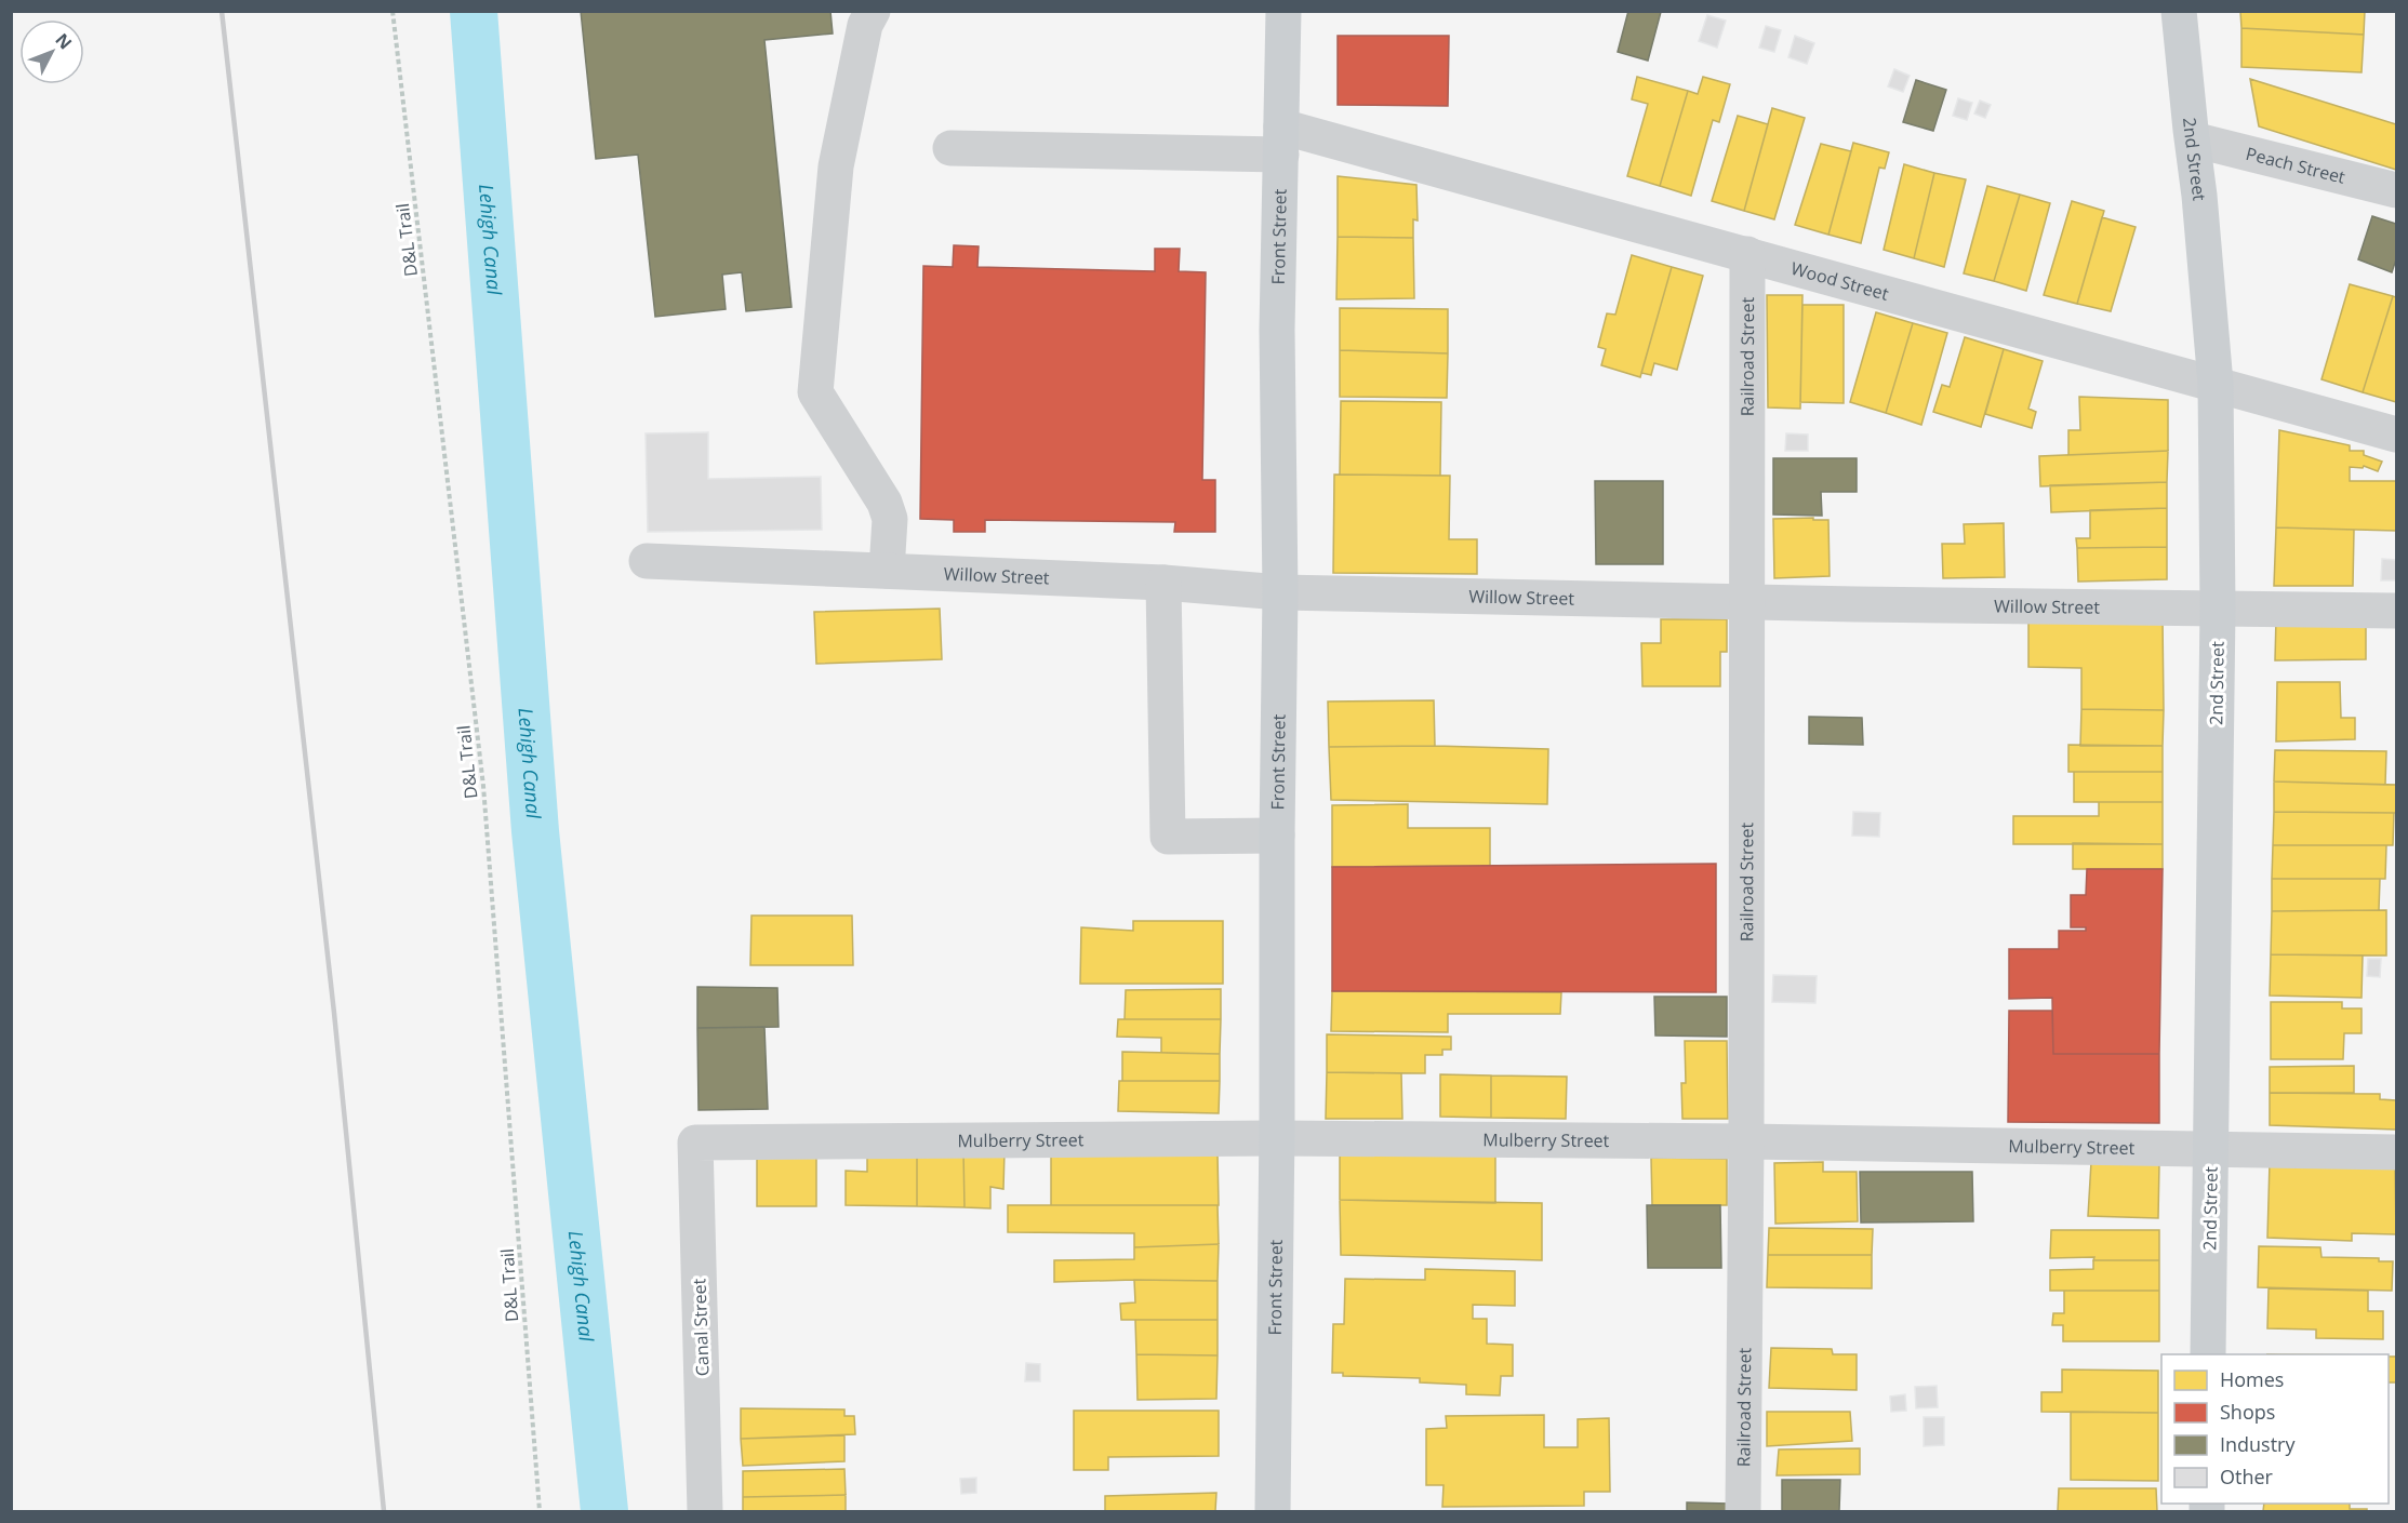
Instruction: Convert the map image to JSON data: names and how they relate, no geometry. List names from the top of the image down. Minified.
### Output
{"streets":{"main road":["2nd Street","Front Street"],"street":["Peach Street","Wood Street","Railroad Street","Willow Street","Mulberry Street","Canal Street"],"path":["D&L Trail"]},"crossings":[["2nd Street","Peach Street"],["2nd Street","Wood Street"],["2nd Street","Willow Street"],["2nd Street","Mulberry Street"],["Front Street","Wood Street"],["Front Street","Willow Street"],["Front Street","Mulberry Street"],["Wood Street","Railroad Street"],["Railroad Street","Willow Street"],["Railroad Street","Mulberry Street"],["Mulberry Street","Canal Street"]],"water":["Lehigh Canal"],"legend":["Homes","Shops","Industry","Other"],"north":"top right"}
